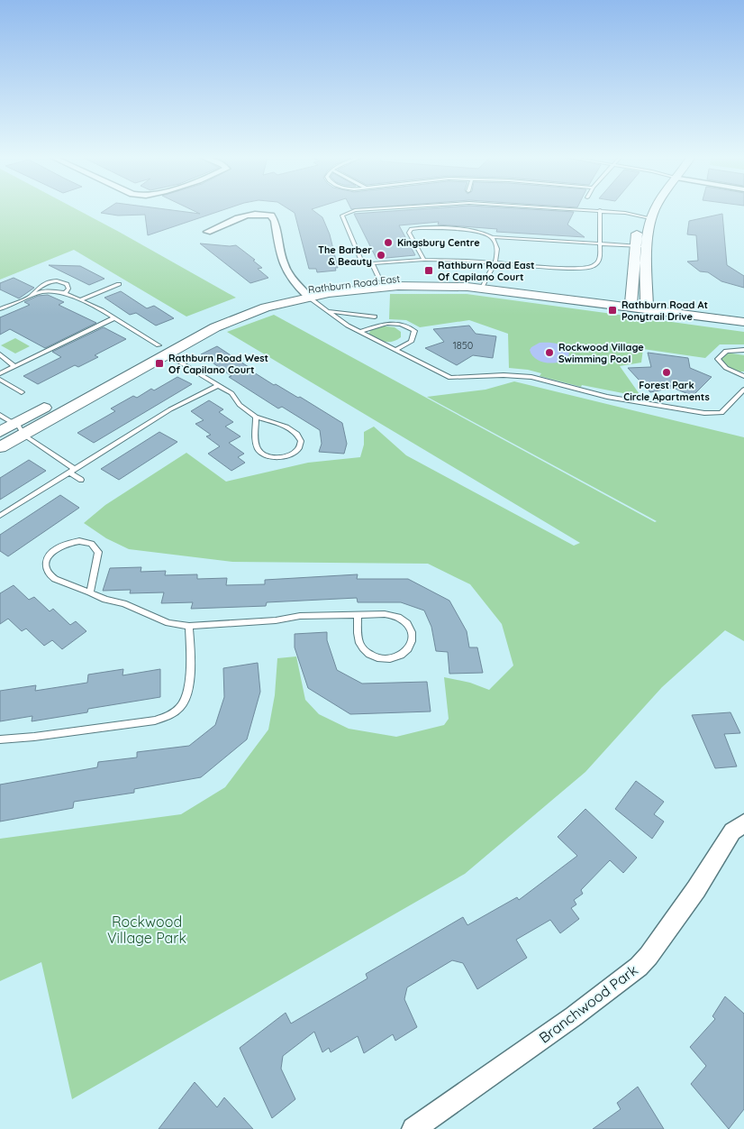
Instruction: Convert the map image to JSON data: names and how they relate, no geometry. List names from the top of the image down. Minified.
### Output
{"streets":{"street":["Rathburn Road East","Branchwood Park"]},"parks":["Rockwood Village Park"],"places":{"other":["Kingsbury Centre","The Barber & Beauty","Rockwood Village Swimming Pool","Forest Park Circle Apartments"],"transit":["Rathburn Road East Of Capilano Court","Rathburn Road At Ponytrail Drive","Rathburn Road West Of Capilano Court"]},"house_numbers":["1850"]}
